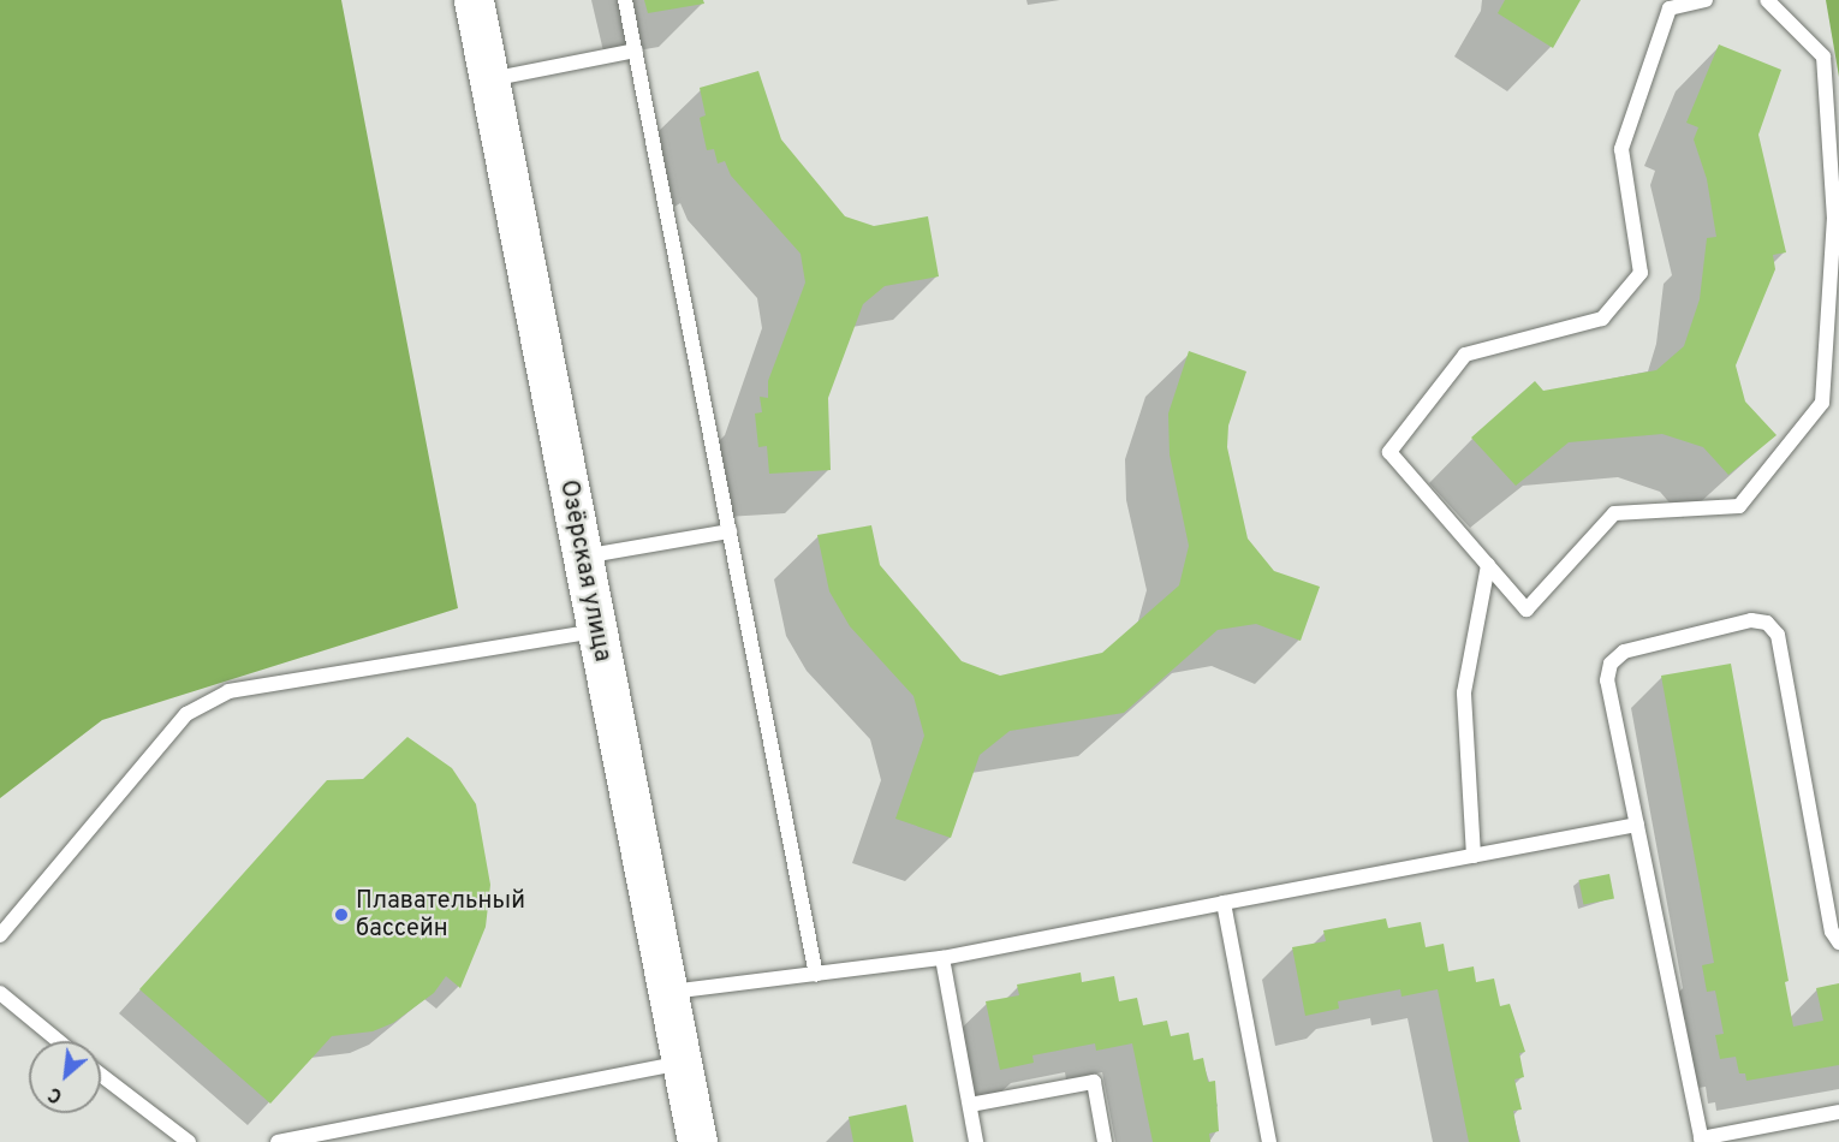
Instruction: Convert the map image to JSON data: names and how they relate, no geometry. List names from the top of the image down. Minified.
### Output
{"streets":{"main road":["Озёрская улица"]},"places":["Плавательный бассейн"],"north":"bottom left"}
